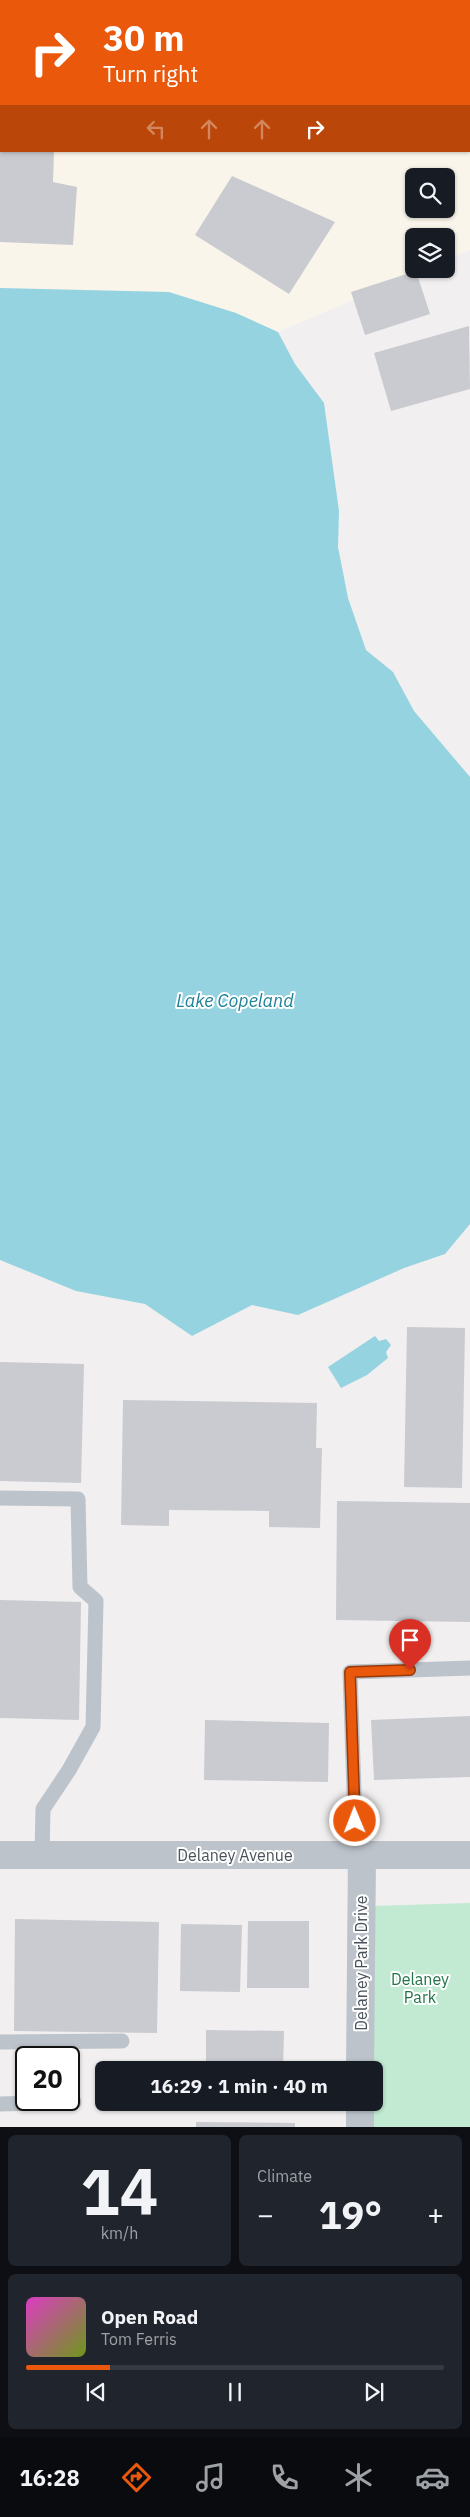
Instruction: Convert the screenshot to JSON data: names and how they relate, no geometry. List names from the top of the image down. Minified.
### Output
{"streets":{"street":["Delaney Avenue","Delaney Park Drive"]},"crossings":[["Delaney Avenue","Delaney Park Drive"]],"water":["Lake Copeland"],"parks":["Delaney Park"],"page":{"turn":["30 m","Turn right"],"limit":"20","trip":"16:29 · 1 min · 40 m","tile":[["14","km/h"],"Climate"],"heat":["−","19°","+"],"song":["Open Road","Tom Ferris"],"tabs":"16:28"}}
